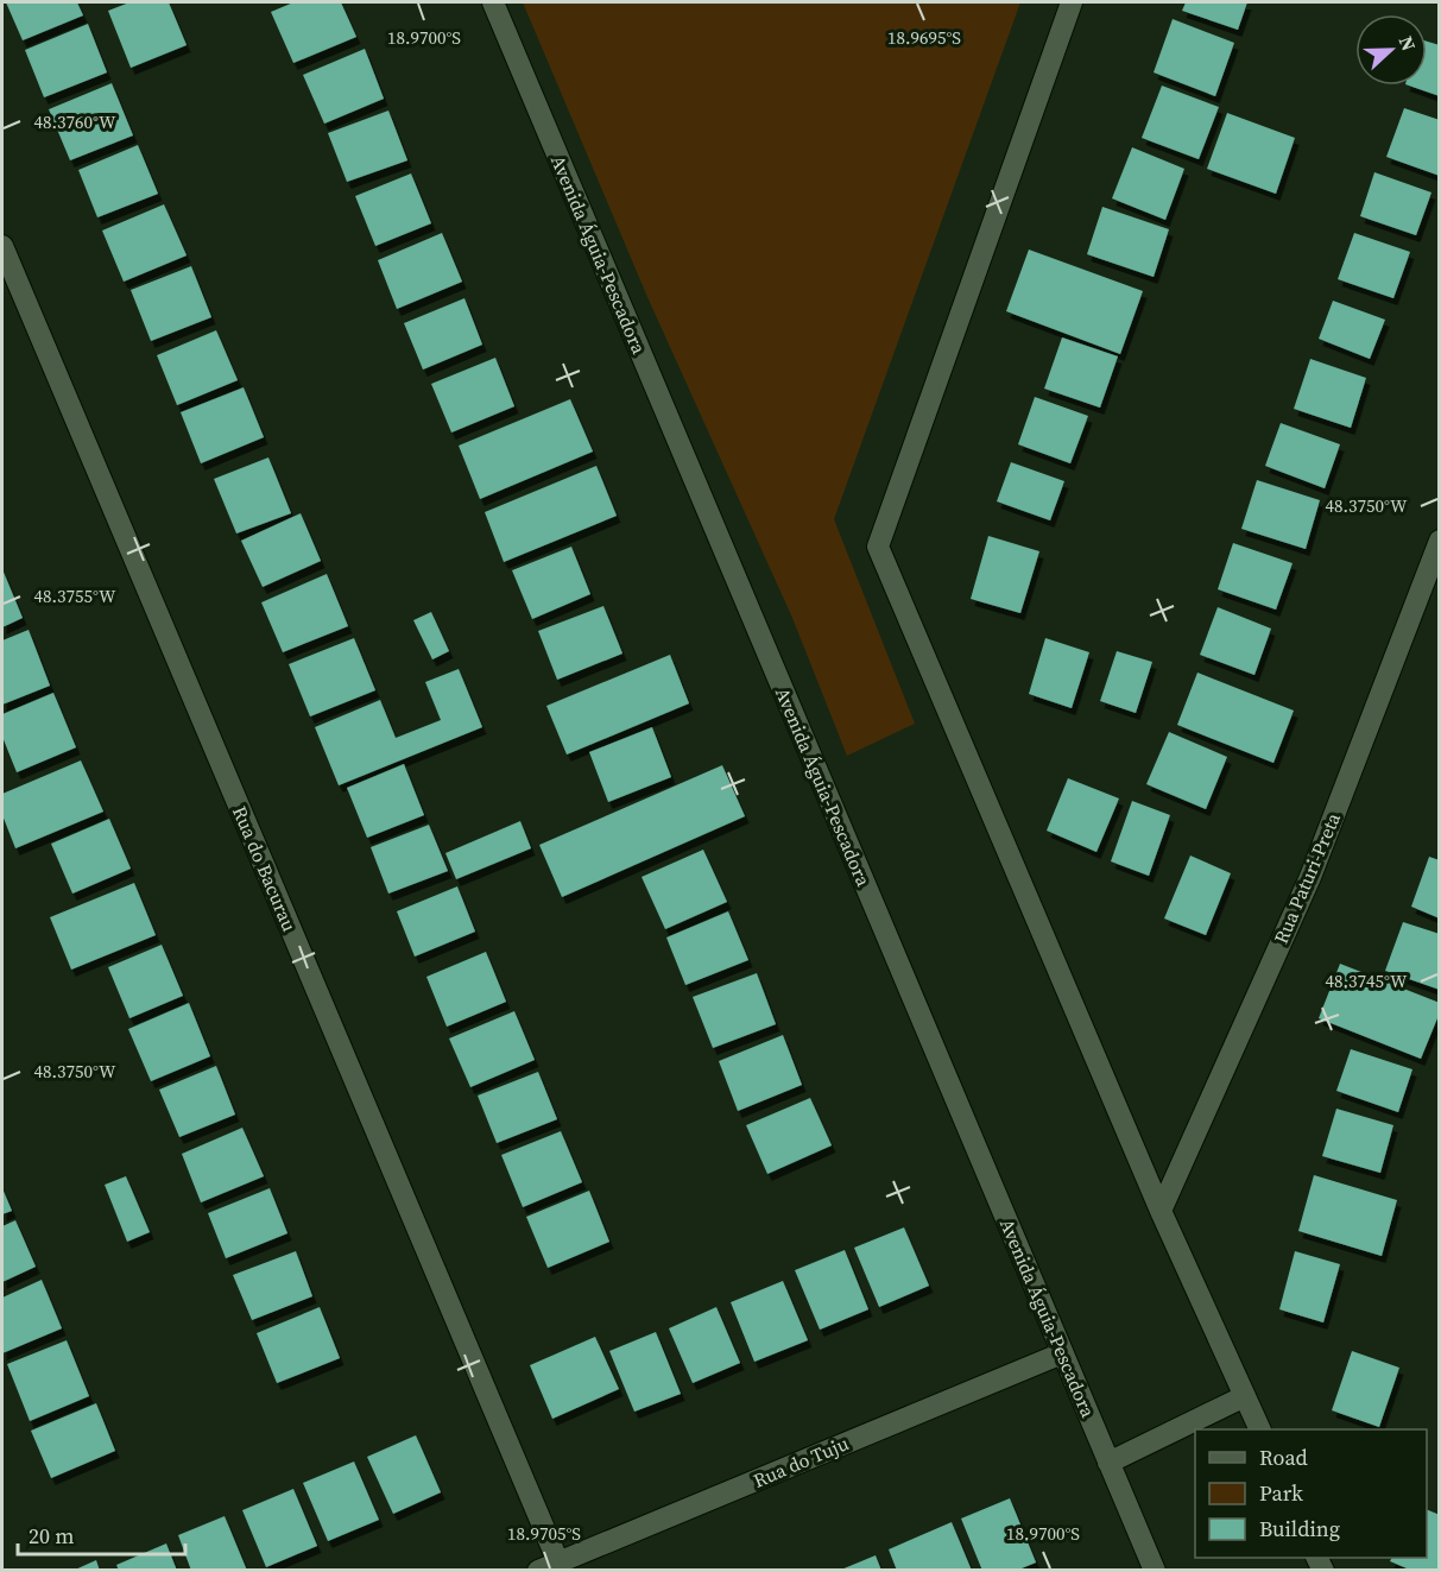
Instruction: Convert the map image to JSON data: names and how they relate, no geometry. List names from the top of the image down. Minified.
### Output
{"streets":{"street":["Avenida Águia-Pescadora","Rua do Bacurau","Rua Paturi-Preta","Rua do Tuju"]},"crossings":[["Avenida Águia-Pescadora","Rua do Tuju"],["Rua do Bacurau","Rua do Tuju"]],"legend":["Road","Park","Building"],"scale_bar":"20 m","north":"right","coordinates":["18.9700°S","18.9695°S","48.3760°W","48.3750°W","48.3755°W","48.3745°W","18.9705°S"]}
